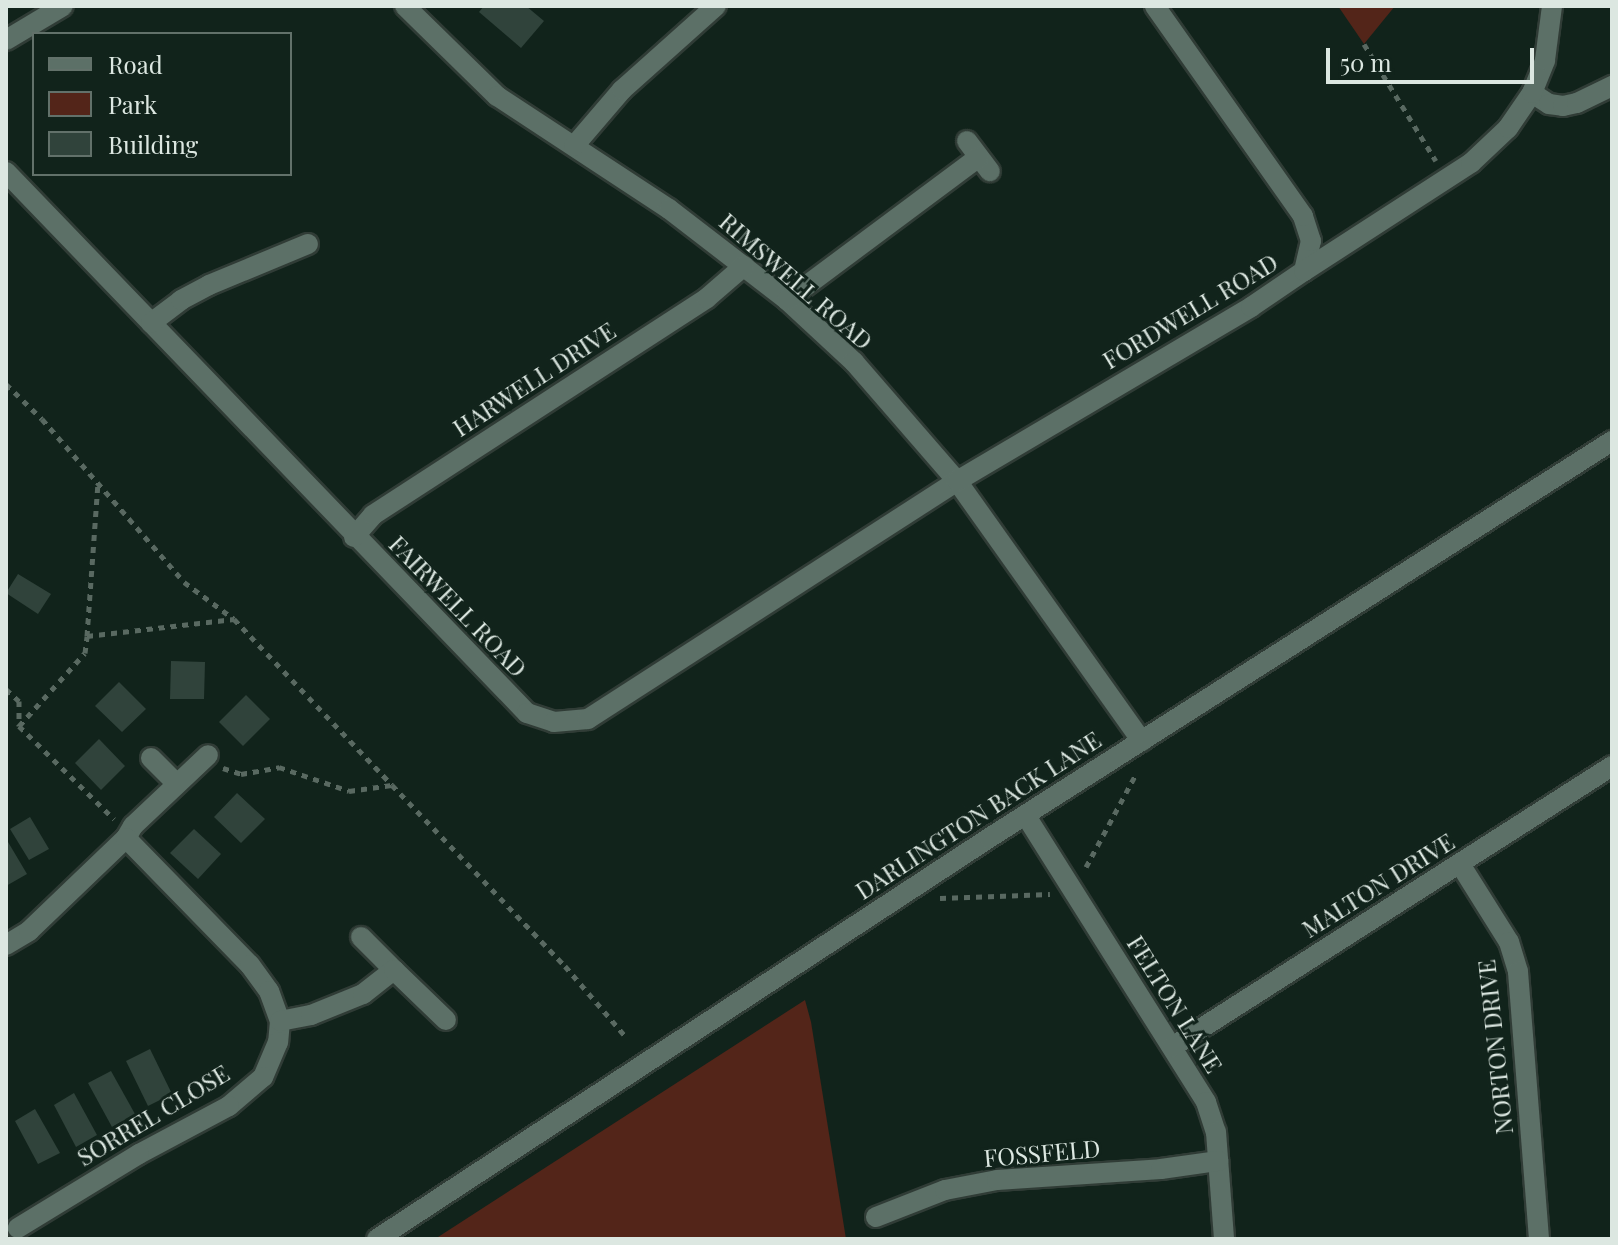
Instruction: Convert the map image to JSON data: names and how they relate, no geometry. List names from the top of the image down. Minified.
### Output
{"streets":{"street":["RIMSWELL ROAD","FORDWELL ROAD","HARWELL DRIVE","FAIRWELL ROAD","DARLINGTON BACK LANE","MALTON DRIVE","FELTON LANE","NORTON DRIVE","SORREL CLOSE","FOSSFELD"]},"crossings":[["RIMSWELL ROAD","FORDWELL ROAD"],["RIMSWELL ROAD","HARWELL DRIVE"],["RIMSWELL ROAD","FAIRWELL ROAD"],["RIMSWELL ROAD","DARLINGTON BACK LANE"],["FORDWELL ROAD","FAIRWELL ROAD"],["HARWELL DRIVE","FAIRWELL ROAD"],["DARLINGTON BACK LANE","FELTON LANE"],["MALTON DRIVE","FELTON LANE"],["MALTON DRIVE","NORTON DRIVE"],["FELTON LANE","FOSSFELD"]],"legend":["Road","Park","Building"],"scale_bar":"50 m"}
